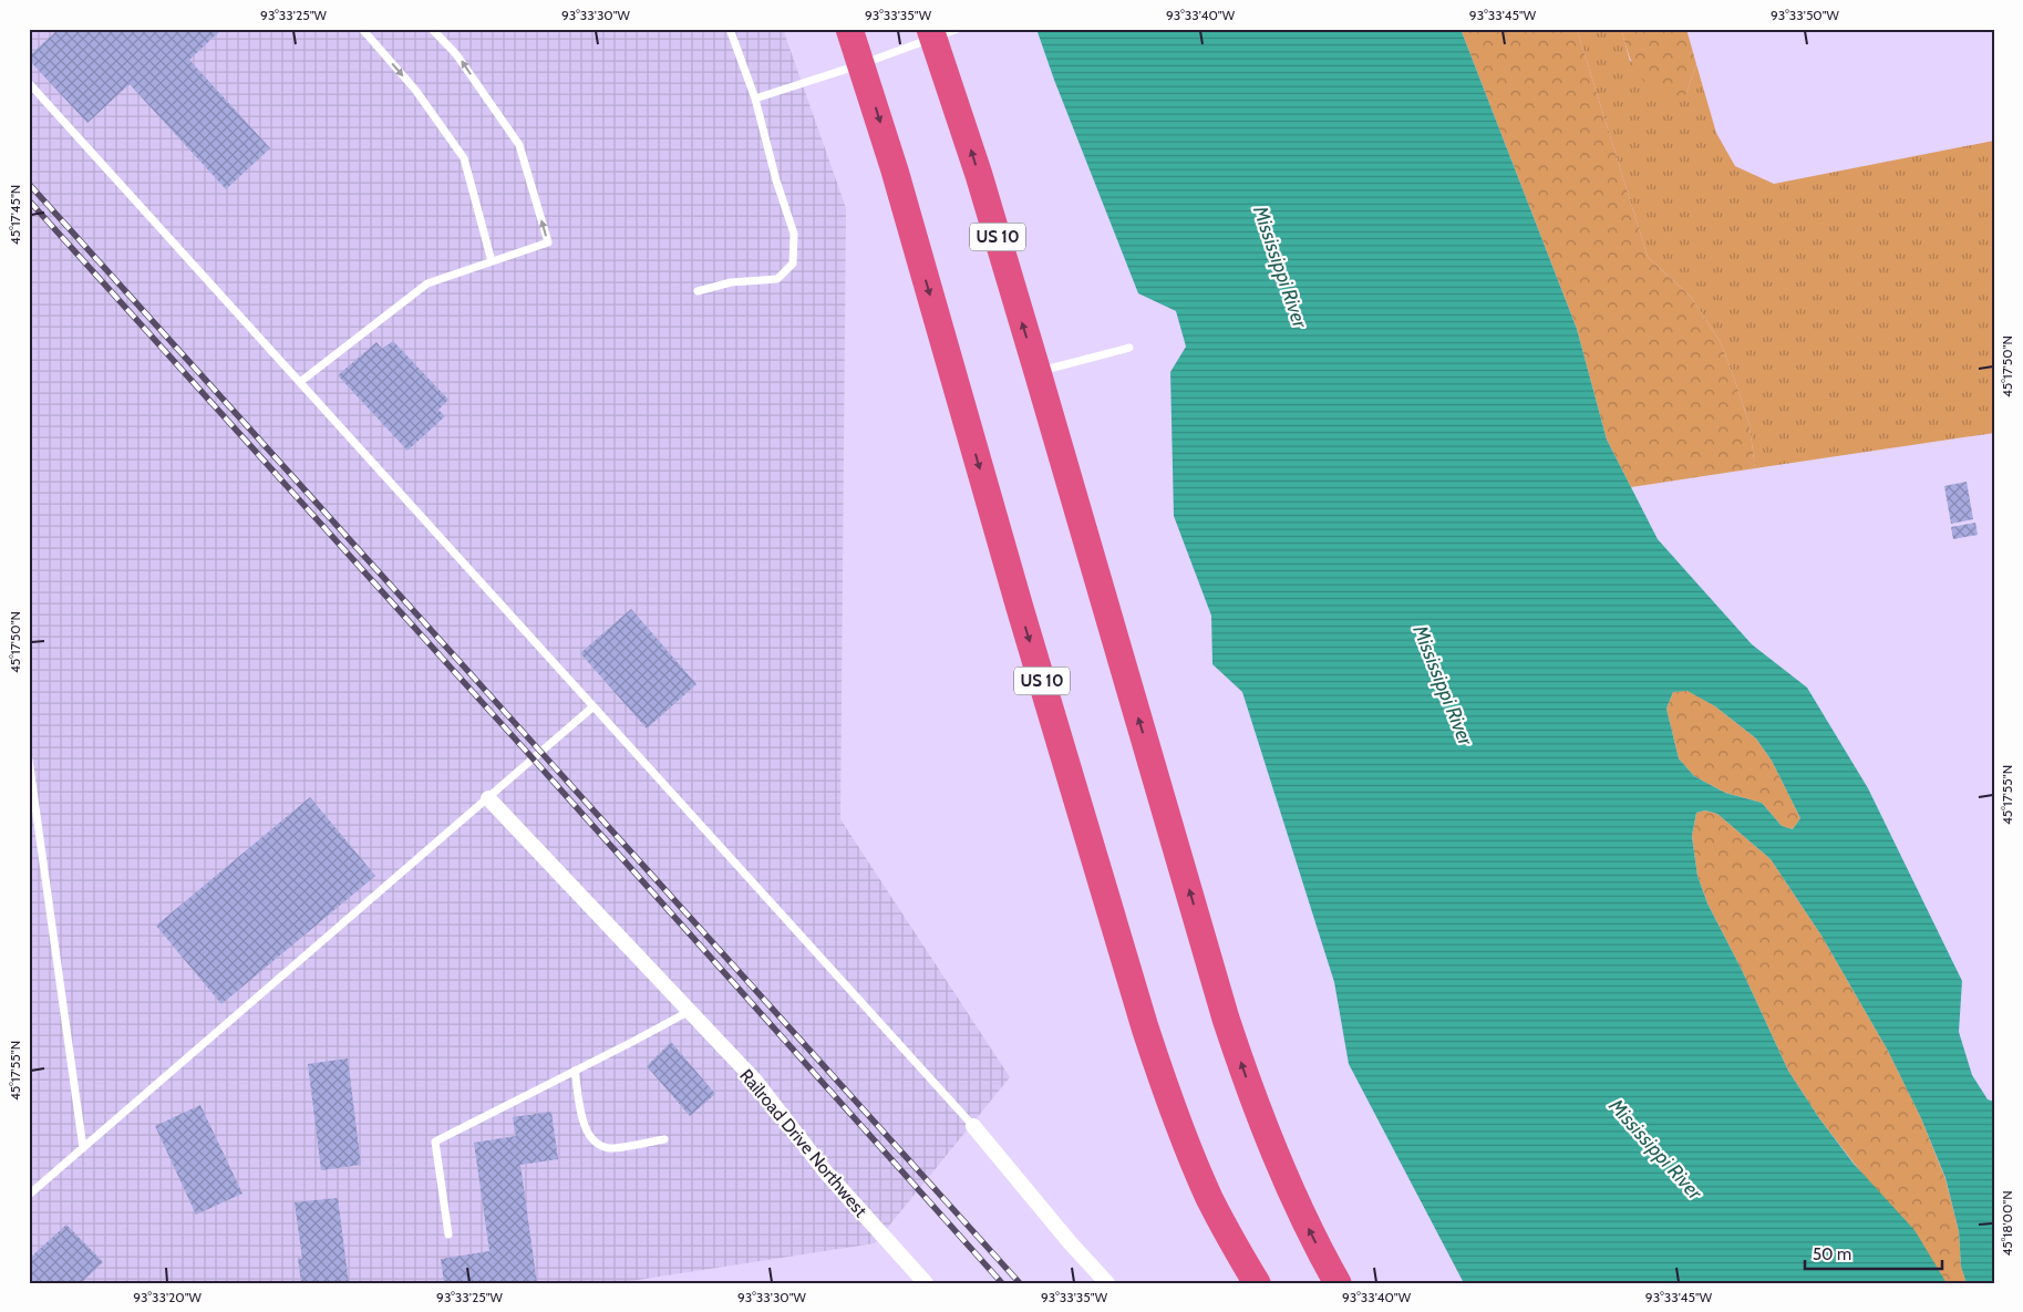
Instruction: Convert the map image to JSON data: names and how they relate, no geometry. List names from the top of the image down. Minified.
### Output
{"streets":{"highway":["US 10"],"street":["Railroad Drive Northwest"]},"water":["Mississippi River"],"scale_bar":"50 m","coordinates":["93°33'25\"W","93°33'30\"W","93°33'35\"W","93°33'40\"W","93°33'45\"W","93°33'50\"W","45°17'45\"N","45°17'50\"N","45°17'55\"N","45°18'00\"N","93°33'20\"W"]}
